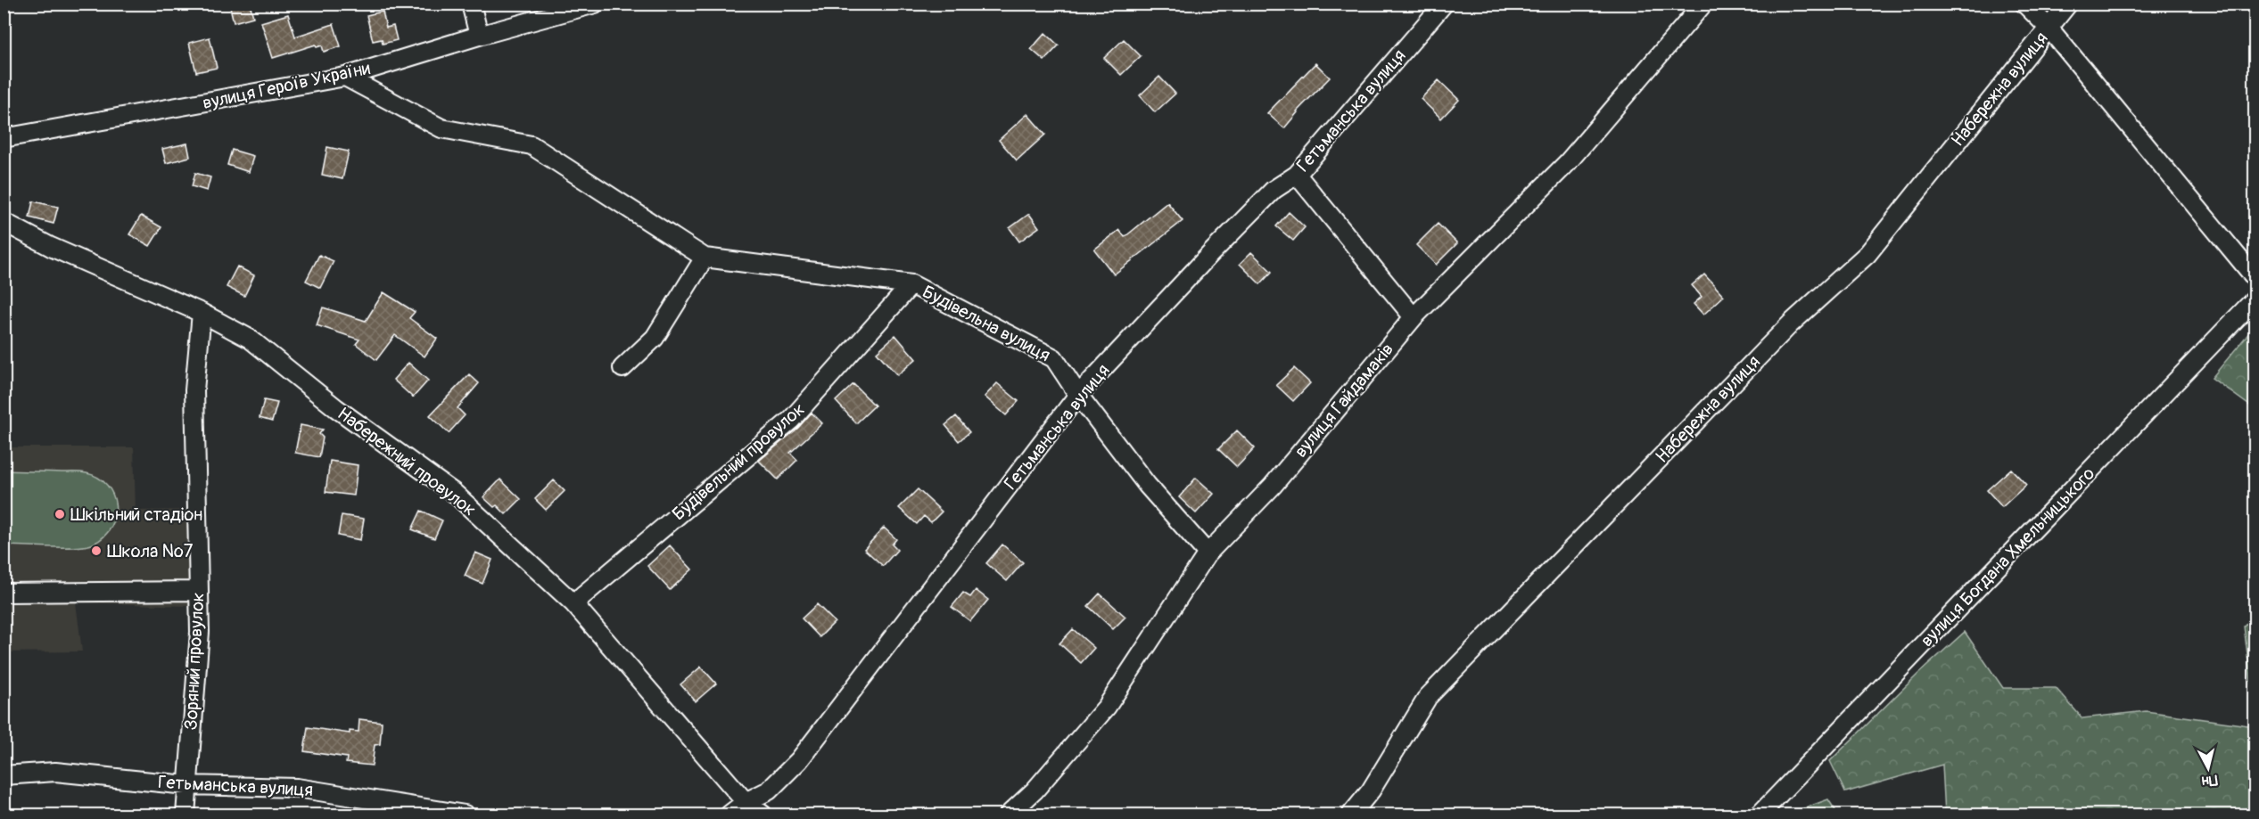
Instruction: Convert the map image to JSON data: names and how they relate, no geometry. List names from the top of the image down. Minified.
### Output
{"streets":{"street":["вулиця Героїв України","Набережна вулиця","Гетьманська вулиця","Будівельна вулиця","вулиця Гайдамаків","Набережний провулок","Будівельний провулок","вулиця Богдана Хмельницького","Зоряний провулок"]},"crossings":[["вулиця Героїв України","Будівельна вулиця"],["Гетьманська вулиця","Будівельна вулиця"],["Гетьманська вулиця","Набережний провулок"],["Гетьманська вулиця","Зоряний провулок"],["Будівельна вулиця","вулиця Гайдамаків"],["Будівельна вулиця","Будівельний провулок"],["Набережний провулок","Будівельний провулок"],["Набережний провулок","Зоряний провулок"]],"places":["Шкільний стадіон","Школа №7"],"north":"bottom"}
